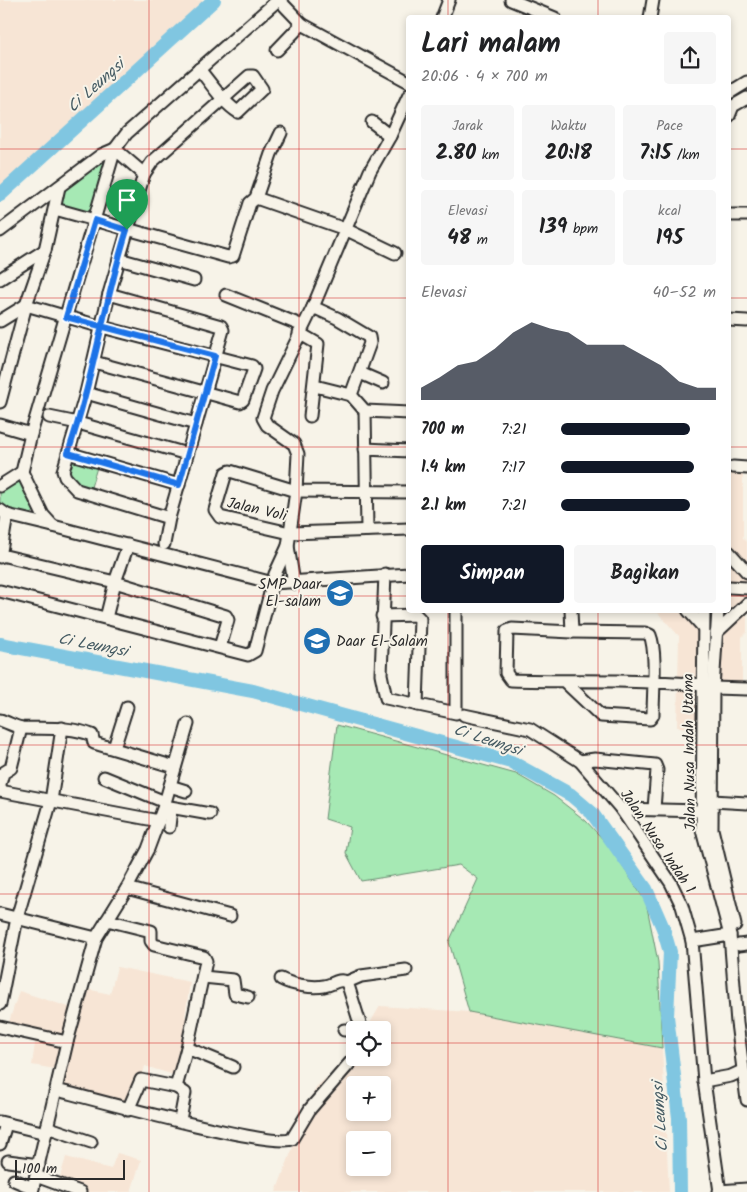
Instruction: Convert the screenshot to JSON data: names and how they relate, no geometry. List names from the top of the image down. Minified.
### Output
{"streets":{"street":["Jalan Voli","Jalan Nusa Indah Utama","Jalan Nusa Indah 1"]},"water":["Ci Leungsi"],"places":{"school or university":["SMP Daar El-salam","Daar El-Salam"]},"scale_bar":"100 m","page":{"heading":["Lari malam","20:06 · 4 × 700 m"],"stats":[["Jarak","2.80 km"],["Waktu","20:18"],["Pace","7:15 /km"],["Elevasi","48 m"],["139 bpm"],["kcal","195"]],"chart":["Elevasi","40–52 m"],"list":[{"name":"700 m","note":"7:21"},{"name":"1.4 km","note":"7:17"},{"name":"2.1 km","note":"7:21"}],"buttons":["Simpan","Bagikan"],"map_buttons":["+","−"],"scale":"100 m"}}
